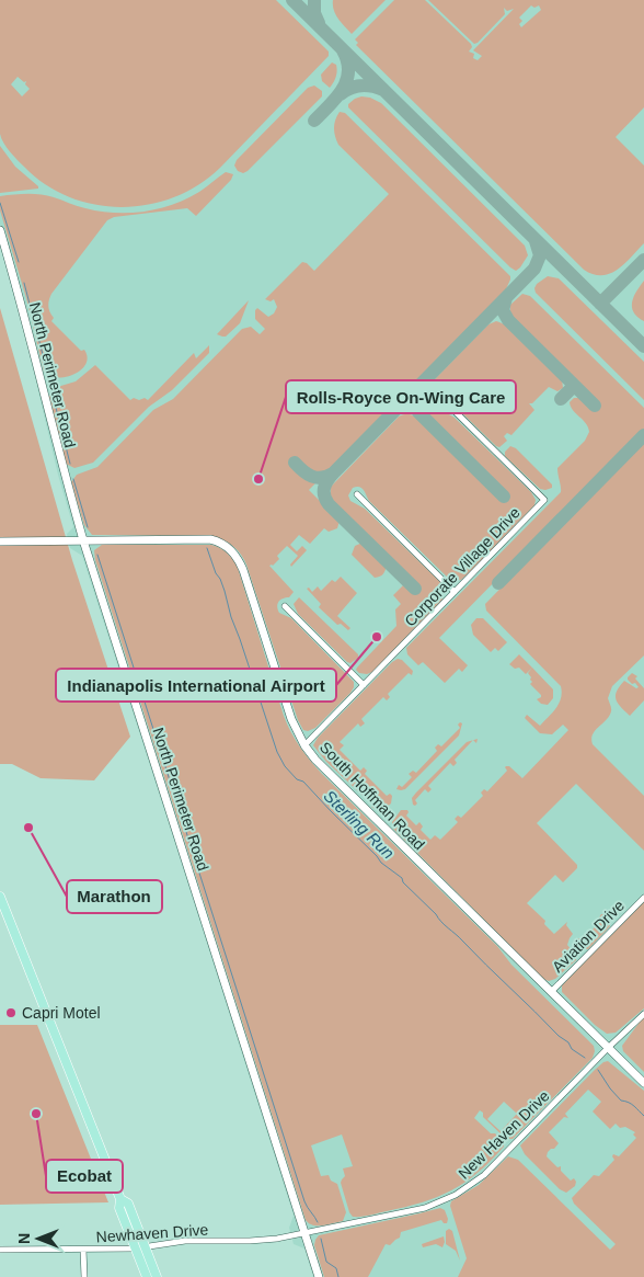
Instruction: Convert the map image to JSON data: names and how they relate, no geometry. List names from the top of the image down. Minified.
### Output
{"streets":{"street":["North Perimeter Road","Corporate Village Drive","South Hoffman Road","Aviation Drive","New Haven Drive","Newhaven Drive"]},"crossings":[["North Perimeter Road","South Hoffman Road"],["North Perimeter Road","New Haven Drive"],["North Perimeter Road","Newhaven Drive"],["Corporate Village Drive","South Hoffman Road"],["South Hoffman Road","Aviation Drive"],["South Hoffman Road","New Haven Drive"],["New Haven Drive","Newhaven Drive"]],"water":["Sterling Run"],"places":["Rolls-Royce On-Wing Care","Indianapolis International Airport","Marathon","Capri Motel","Ecobat"],"north":"left"}
